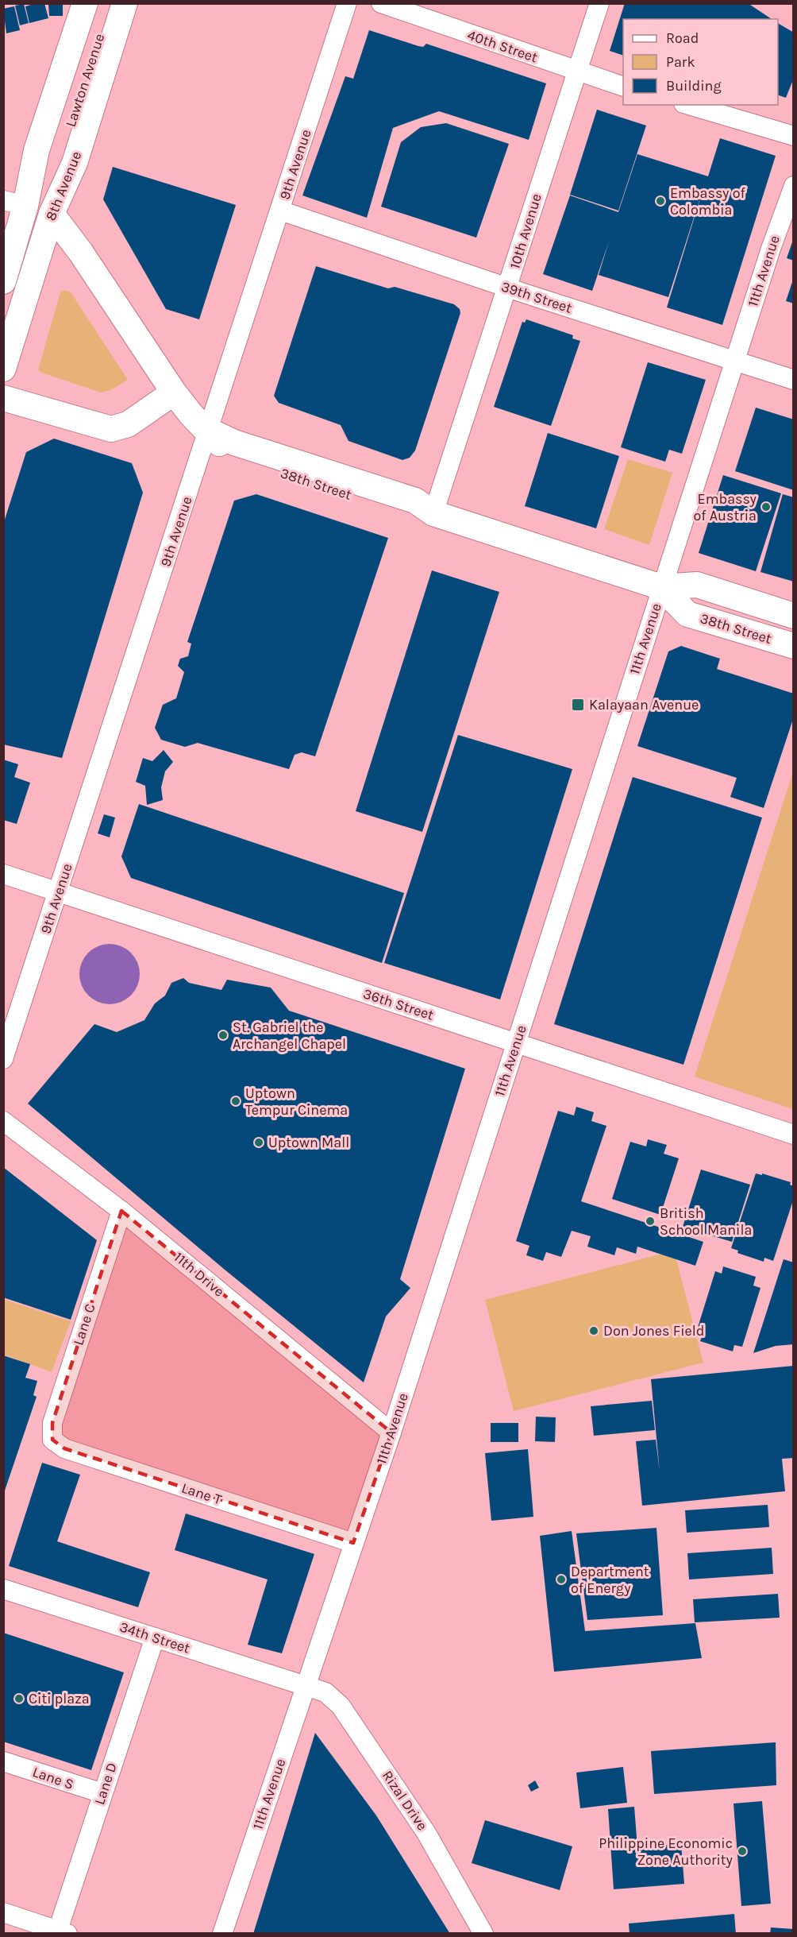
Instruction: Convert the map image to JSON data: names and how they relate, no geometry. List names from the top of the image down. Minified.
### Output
{"streets":{"main road":["Lawton Avenue","8th Avenue","38th Street"],"street":["40th Street","9th Avenue","10th Avenue","11th Avenue","39th Street","36th Street","11th Drive","Lane C","Lane T","34th Street","Lane S","Lane D","Rizal Drive"]},"crossings":[["40th Street","10th Avenue"],["Lawton Avenue","8th Avenue"],["Lawton Avenue","38th Street"],["9th Avenue","39th Street"],["9th Avenue","38th Street"],["9th Avenue","36th Street"],["8th Avenue","38th Street"],["10th Avenue","39th Street"],["10th Avenue","38th Street"],["11th Avenue","39th Street"],["11th Avenue","38th Street"],["11th Avenue","36th Street"],["11th Avenue","11th Drive"],["11th Avenue","Lane T"],["11th Avenue","34th Street"],["11th Avenue","Rizal Drive"],["11th Drive","Lane C"],["Lane C","Lane T"],["34th Street","Lane D"],["34th Street","Rizal Drive"],["Lane S","Lane D"]],"places":{"other":["Embassy of Colombia","Embassy of Austria","St. Gabriel the Archangel Chapel","Uptown Tempur Cinema","Uptown Mall","British School Manila","Don Jones Field","Department of Energy","Citi plaza","Philippine Economic Zone Authority"],"transit":["Kalayaan Avenue"]},"legend":["Road","Park","Building"]}
